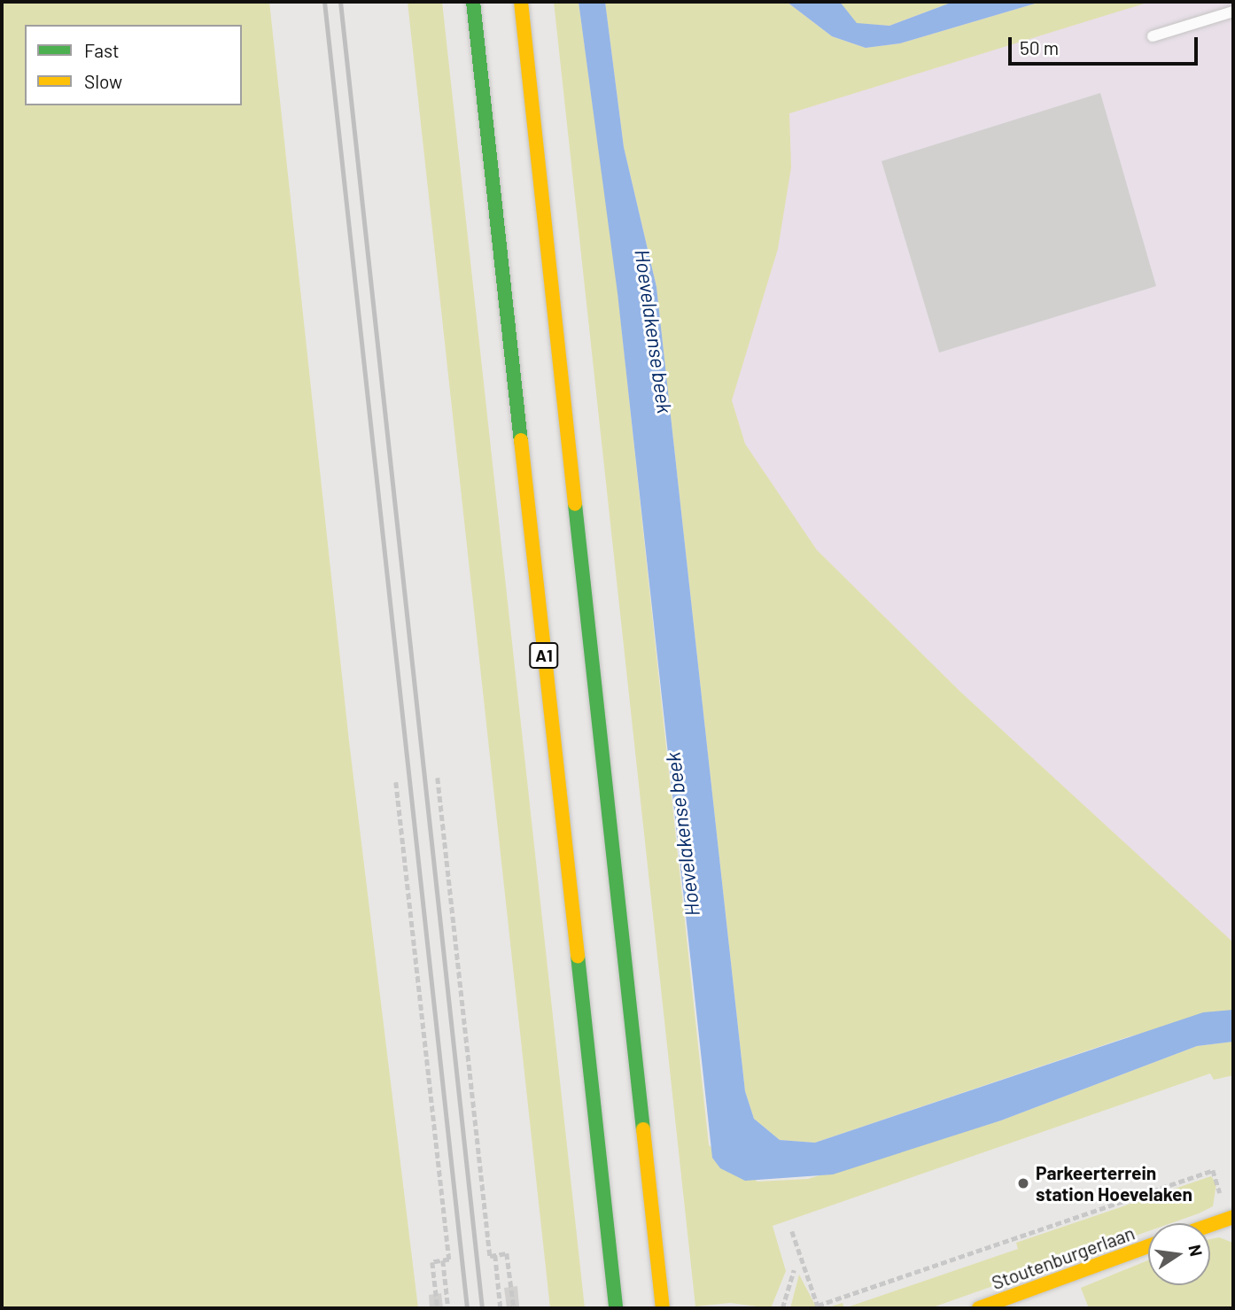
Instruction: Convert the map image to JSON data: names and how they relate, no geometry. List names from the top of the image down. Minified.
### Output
{"streets":{"main road":["A1","Stoutenburgerlaan"]},"water":["Hoevelakense beek"],"places":["Parkeerterrein station Hoevelaken"],"legend":["Fast","Slow"],"scale_bar":"50 m","north":"right"}
